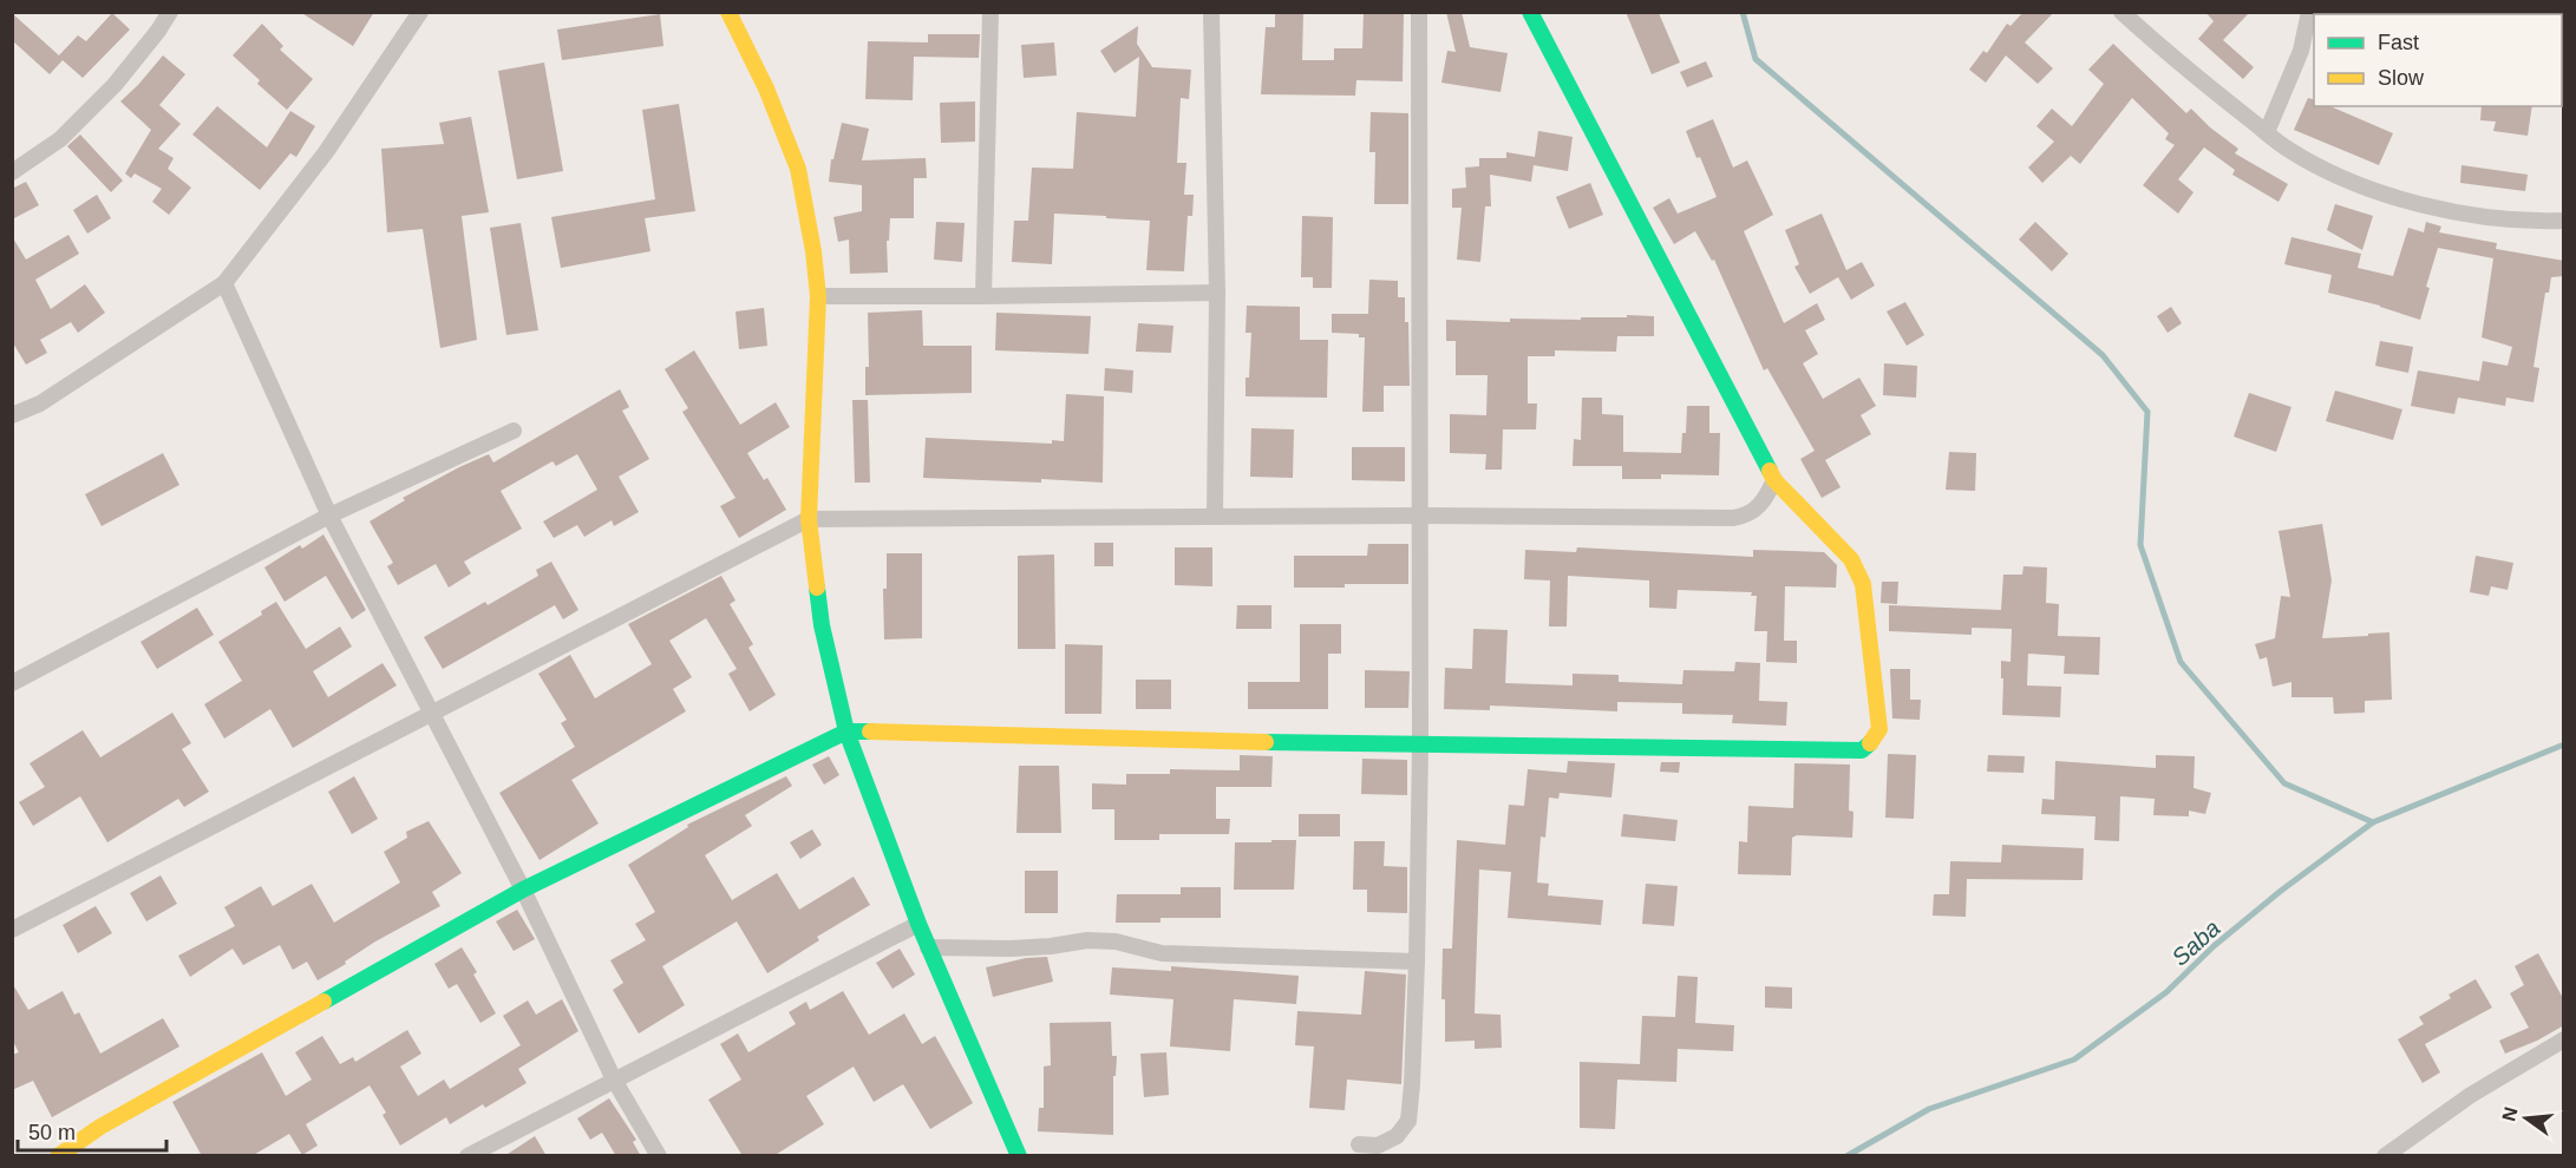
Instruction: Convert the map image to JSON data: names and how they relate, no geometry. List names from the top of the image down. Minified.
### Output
{"water":["Saba"],"legend":["Fast","Slow"],"scale_bar":"50 m","north":"left"}
